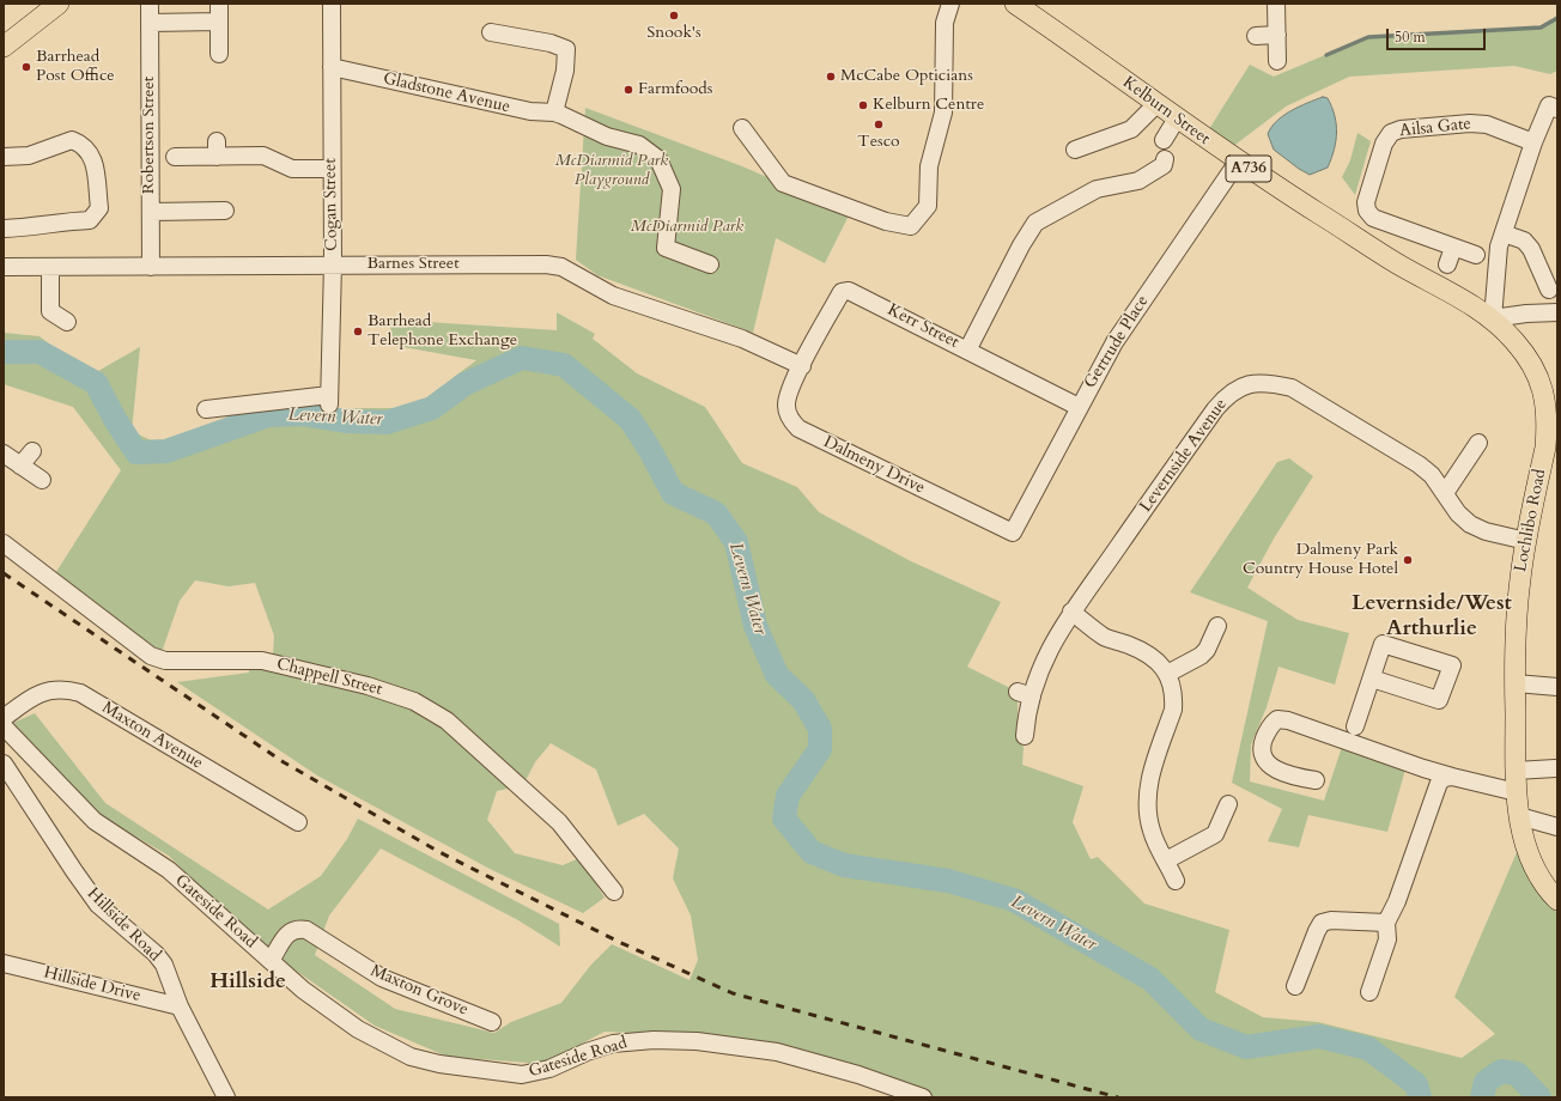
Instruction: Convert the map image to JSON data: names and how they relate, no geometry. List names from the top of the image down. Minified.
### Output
{"streets":{"main road":["Kelburn Street","A736","Lochlibo Road"],"street":["Gladstone Avenue","Ailsa Gate","Robertson Street","Cogan Street","Barnes Street","Kerr Street","Gertrude Place","Levernside Avenue","Dalmeny Drive","Chappell Street","Maxton Avenue","Gateside Road","Hillside Road","Hillside Drive","Maxton Grove"]},"crossings":[["Gladstone Avenue","Cogan Street"],["Kelburn Street","Gertrude Place"],["Kelburn Street","Lochlibo Road"],["Robertson Street","Barnes Street"],["Cogan Street","Barnes Street"],["Barnes Street","Kerr Street"],["Barnes Street","Dalmeny Drive"],["Kerr Street","Gertrude Place"],["Kerr Street","Dalmeny Drive"],["Gertrude Place","Dalmeny Drive"],["Levernside Avenue","Lochlibo Road"],["Gateside Road","Maxton Grove"],["Hillside Road","Hillside Drive"]],"districts":["Levernside/West Arthurlie","Hillside"],"water":["Levern Water"],"parks":["McDiarmid Park Playground","McDiarmid Park"],"places":["Snook's","Barrhead Post Office","McCabe Opticians","Farmfoods","Kelburn Centre","Tesco","Barrhead Telephone Exchange","Dalmeny Park Country House Hotel"],"scale_bar":"50 m"}
